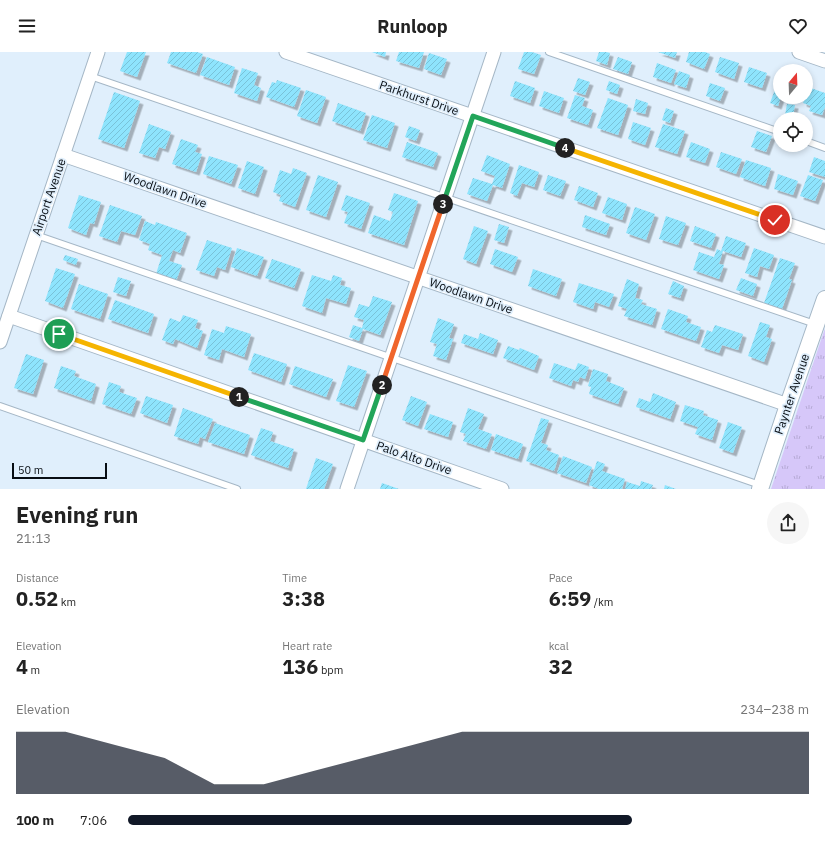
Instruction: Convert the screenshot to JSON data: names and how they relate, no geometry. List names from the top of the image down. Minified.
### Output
{"streets":{"street":["Parkhurst Drive","Woodlawn Drive","Airport Avenue","Paynter Avenue","Palo Alto Drive"]},"crossings":[["Woodlawn Drive","Airport Avenue"],["Woodlawn Drive","Paynter Avenue"],["Airport Avenue","Palo Alto Drive"]],"scale_bar":"50 m","north":"top","page":{"header":"Runloop","pins":["4","3","2","1"],"scale":"50 m","heading":["Evening run","21:13"],"stats":[["Distance","0.52 km"],["Time","3:38"],["Pace","6:59 /km"],["Elevation","4 m"],["Heart rate","136 bpm"],["kcal","32"]],"chart":["Elevation","234–238 m"],"list":[{"name":"100 m","note":"7:06"}]}}
